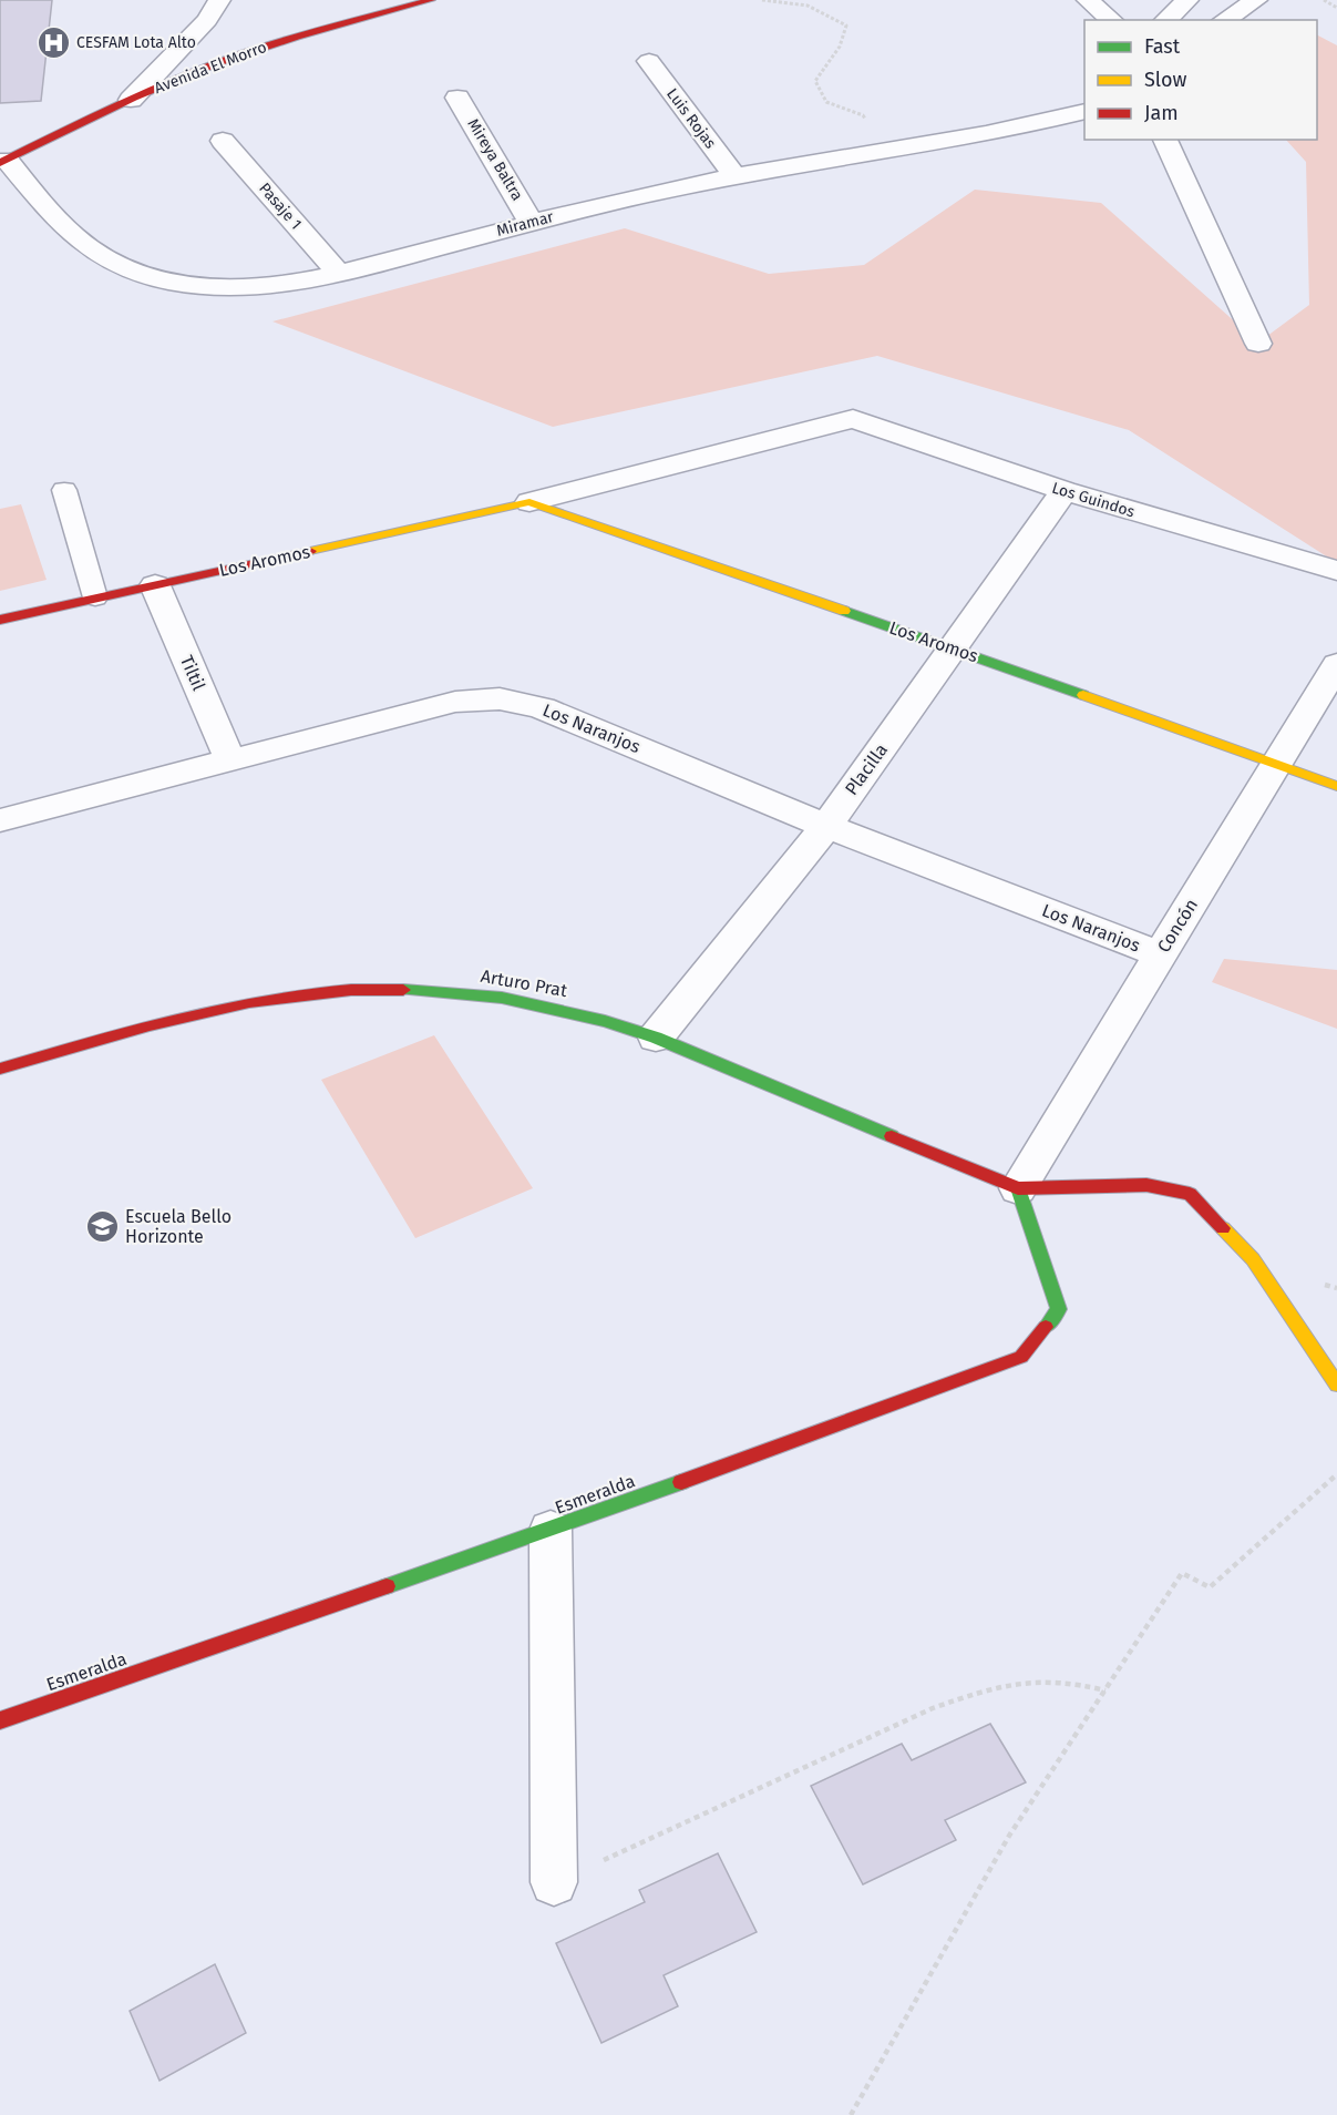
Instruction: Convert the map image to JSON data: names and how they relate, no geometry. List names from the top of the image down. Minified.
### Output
{"streets":{"street":["Avenida El Morro","Luis Rojas","Mireya Baltra","Pasaje 1","Miramar","Los Guindos","Los Aromos","Tiltil","Los Naranjos","Placilla","Concón","Arturo Prat","Esmeralda"]},"crossings":[["Avenida El Morro","Miramar"],["Luis Rojas","Miramar"],["Mireya Baltra","Miramar"],["Pasaje 1","Miramar"],["Los Guindos","Los Aromos"],["Los Guindos","Placilla"],["Los Aromos","Tiltil"],["Los Aromos","Placilla"],["Los Aromos","Concón"],["Tiltil","Los Naranjos"],["Los Naranjos","Placilla"],["Los Naranjos","Concón"],["Placilla","Arturo Prat"],["Concón","Arturo Prat"],["Concón","Esmeralda"],["Arturo Prat","Esmeralda"]],"places":{"hospital":["CESFAM Lota Alto"],"school or university":["Escuela Bello Horizonte"]},"legend":["Fast","Slow","Jam"]}
